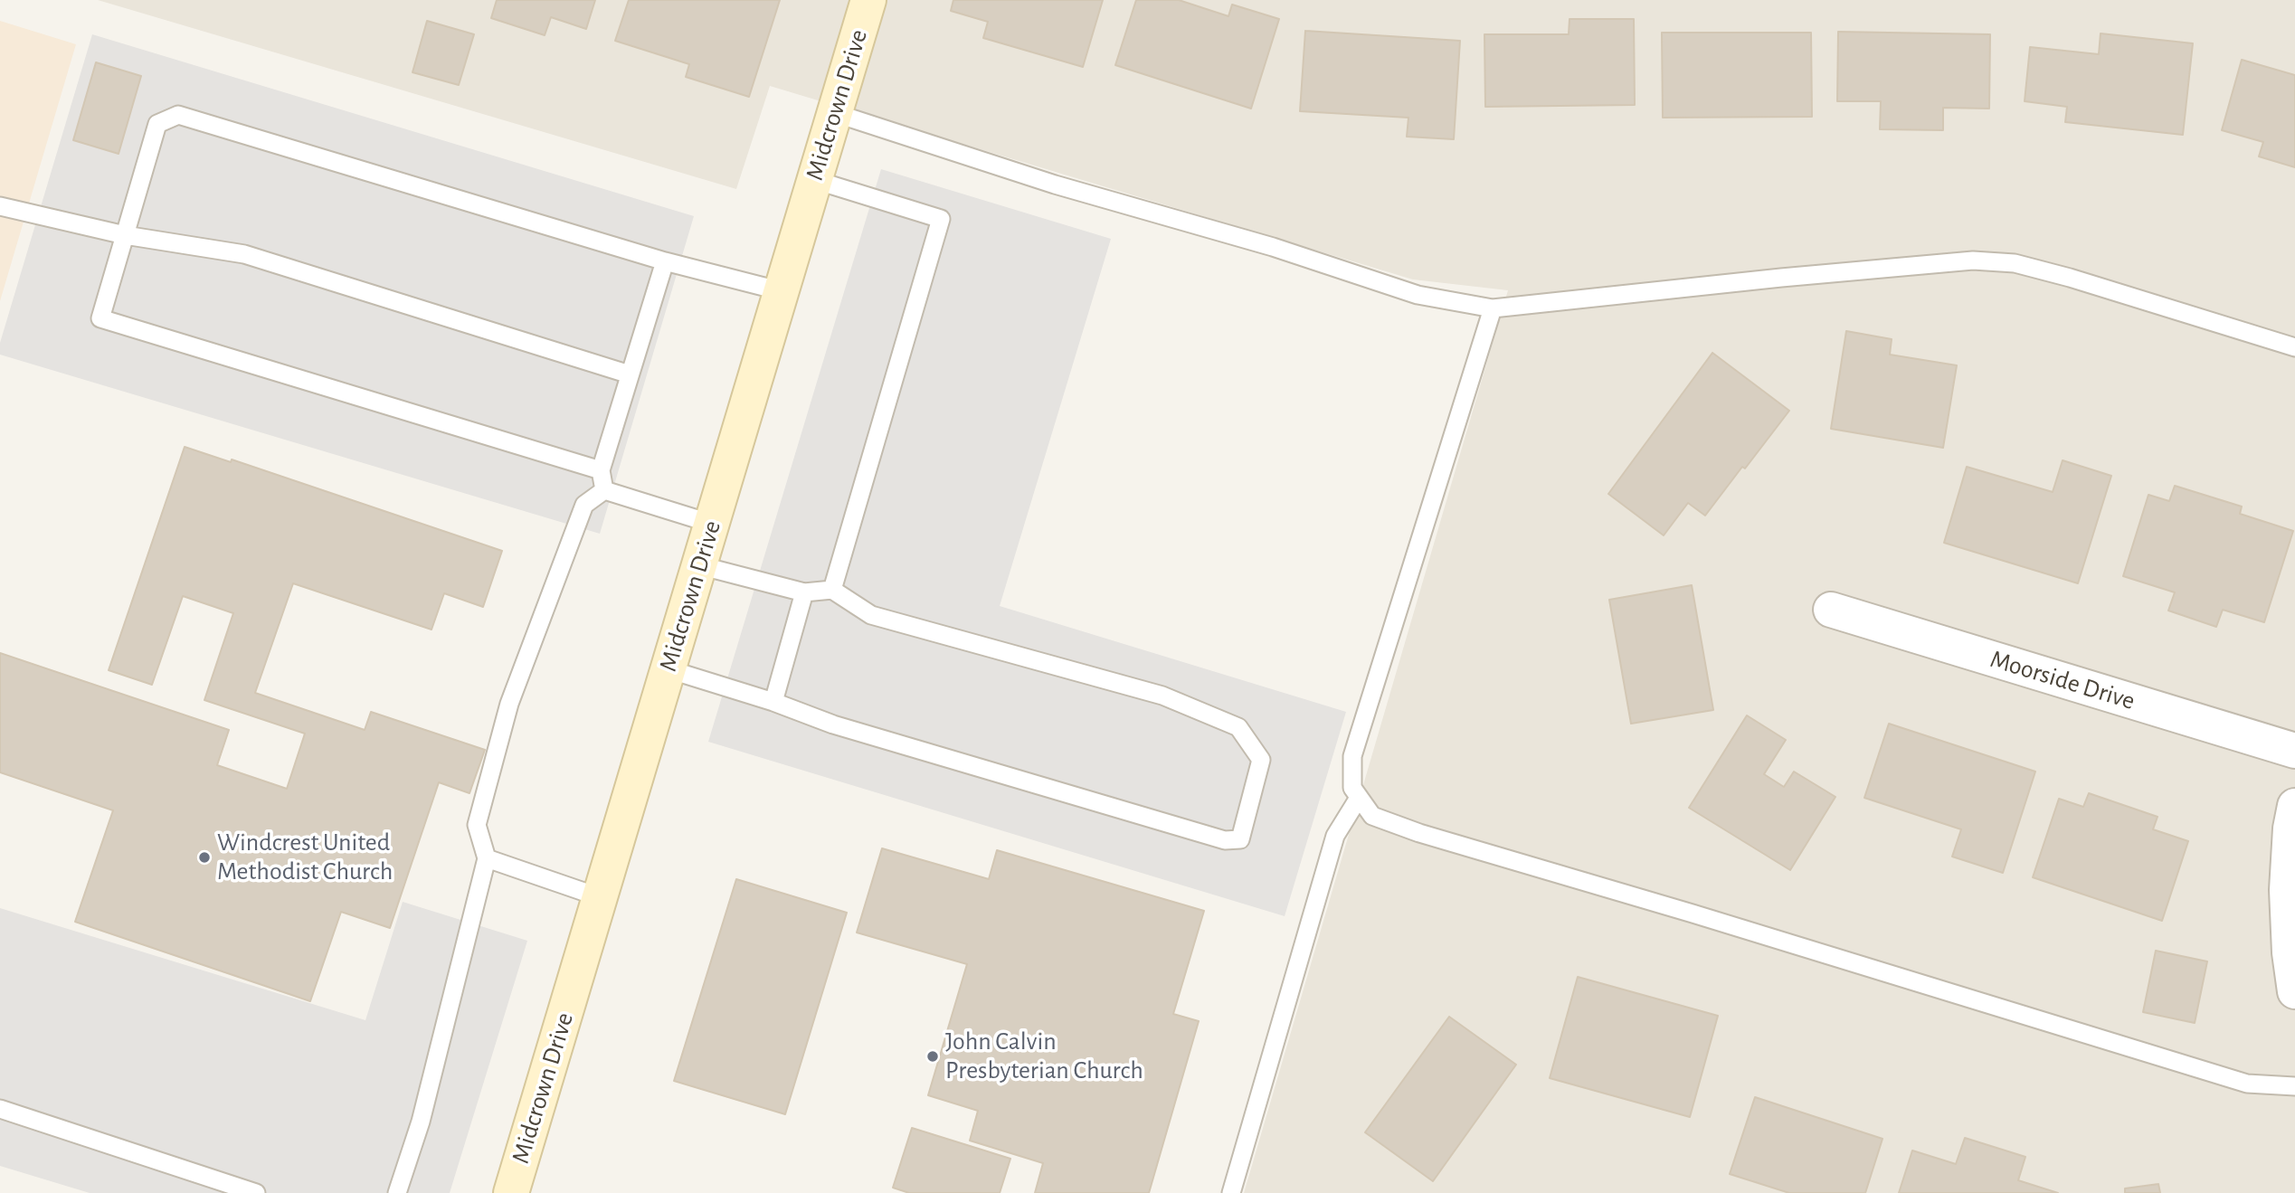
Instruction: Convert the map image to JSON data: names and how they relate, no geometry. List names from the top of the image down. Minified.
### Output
{"streets":{"street":["Midcrown Drive","Moorside Drive"]},"places":["Windcrest United Methodist Church","John Calvin Presbyterian Church"]}
